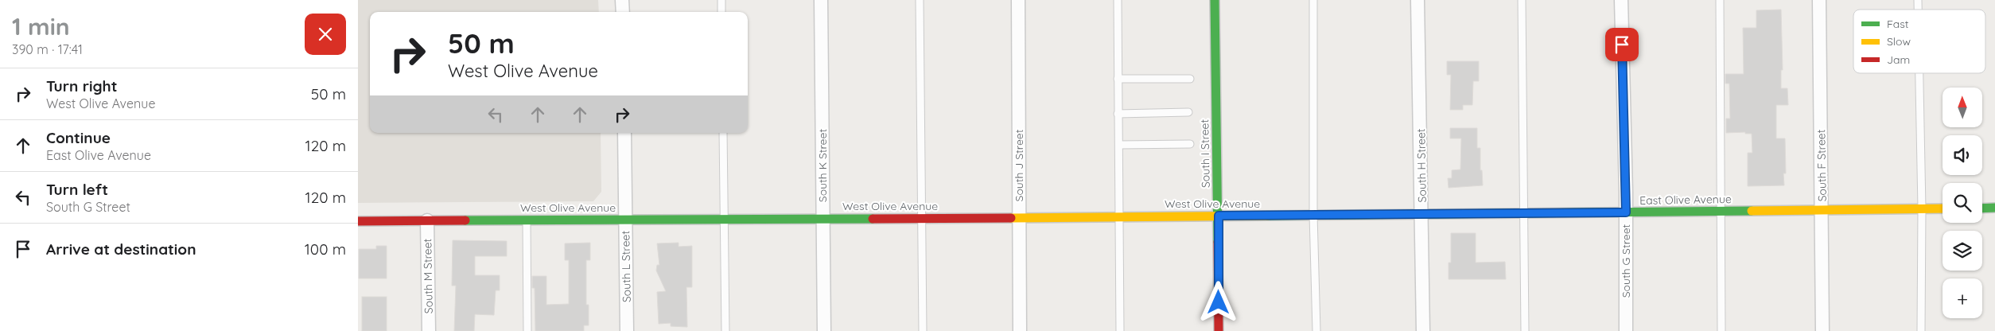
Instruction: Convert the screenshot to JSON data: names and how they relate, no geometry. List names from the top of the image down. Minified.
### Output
{"streets":{"street":["South I Street","South K Street","South J Street","South H Street","South F Street","East Olive Avenue","West Olive Avenue","South G Street","South L Street","South M Street"]},"crossings":[["South I Street","West Olive Avenue"],["South K Street","West Olive Avenue"],["South J Street","West Olive Avenue"],["South H Street","East Olive Avenue"],["South H Street","West Olive Avenue"],["South F Street","East Olive Avenue"],["East Olive Avenue","West Olive Avenue"],["East Olive Avenue","South G Street"],["West Olive Avenue","South L Street"],["West Olive Avenue","South M Street"]],"legend":["Fast","Slow","Jam"],"north":"top","page":{"heading":["1 min","390 m · 17:41"],"turn":["50 m","West Olive Avenue"],"list":[{"name":"Turn right","note":"West Olive Avenue","value":"50 m"},{"name":"Continue","note":"East Olive Avenue","value":"120 m"},{"name":"Turn left","note":"South G Street","value":"120 m"},{"name":"Arrive at destination","value":"100 m"}],"map_buttons":"+"}}
